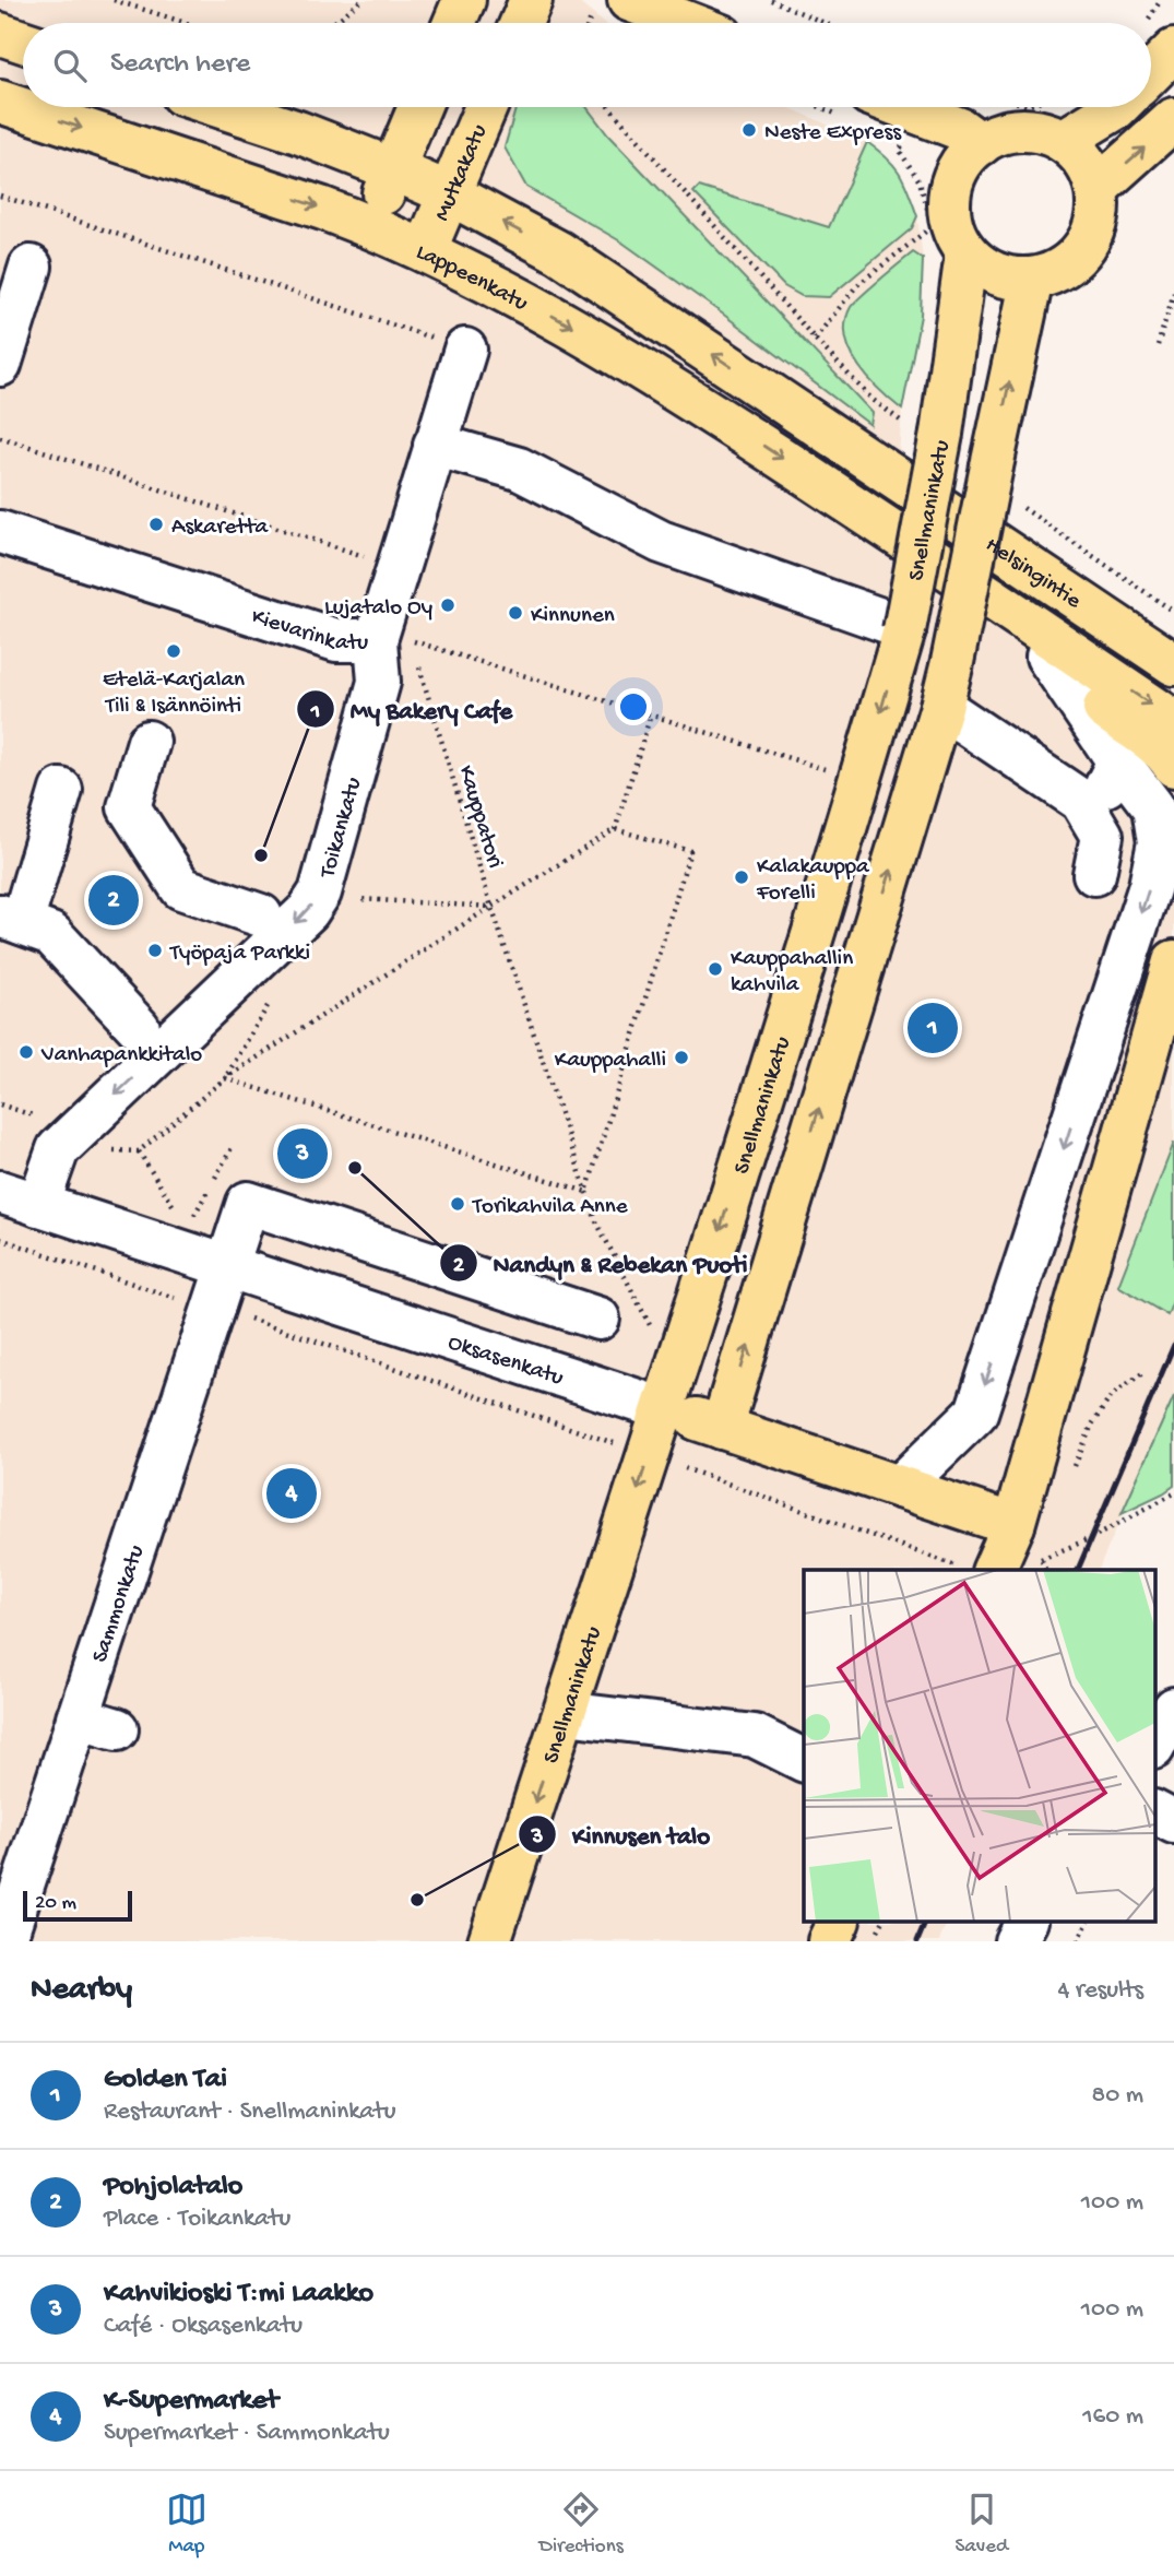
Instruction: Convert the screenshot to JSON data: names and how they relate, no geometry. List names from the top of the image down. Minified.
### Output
{"streets":{"main road":["Mutkakatu","Lappeenkatu","Snellmaninkatu","Helsingintie","Oksasenkatu"],"street":["Kievarinkatu","Toikankatu","Sammonkatu"],"path":["Kauppatori"]},"crossings":[["Mutkakatu","Lappeenkatu"],["Mutkakatu","Helsingintie"],["Lappeenkatu","Helsingintie"],["Snellmaninkatu","Oksasenkatu"],["Kievarinkatu","Kauppatori"],["Kievarinkatu","Toikankatu"],["Kauppatori","Toikankatu"],["Toikankatu","Oksasenkatu"],["Oksasenkatu","Sammonkatu"]],"places":["Neste Express","Askaretta","Lujatalo Oy","Kinnunen","Etelä-Karjalan Tili & Isännöinti","My Bakery Cafe","Kalakauppa Forelli","Työpaja Parkki","Kauppahallin kahvila","Vanhapankkitalo","Kauppahalli","Nandyn & Rebekan Puoti","Torikahvila Anne","Kinnusen talo"],"scale_bar":"20 m","page":{"search":"Search here","pins":["2","1","3","4"],"scale":"20 m","heading":["Nearby","4 results"],"list":[{"mark":"1","name":"Golden Tai","note":"Restaurant · Snellmaninkatu","value":"80 m"},{"mark":"2","name":"Pohjolatalo","note":"Place · Toikankatu","value":"100 m"},{"mark":"3","name":"Kahvikioski T:mi Laakko","note":"Café · Oksasenkatu","value":"100 m"},{"mark":"4","name":"K-Supermarket","note":"Supermarket · Sammonkatu","value":"160 m"}],"nav":["Map","Directions","Saved"]}}
